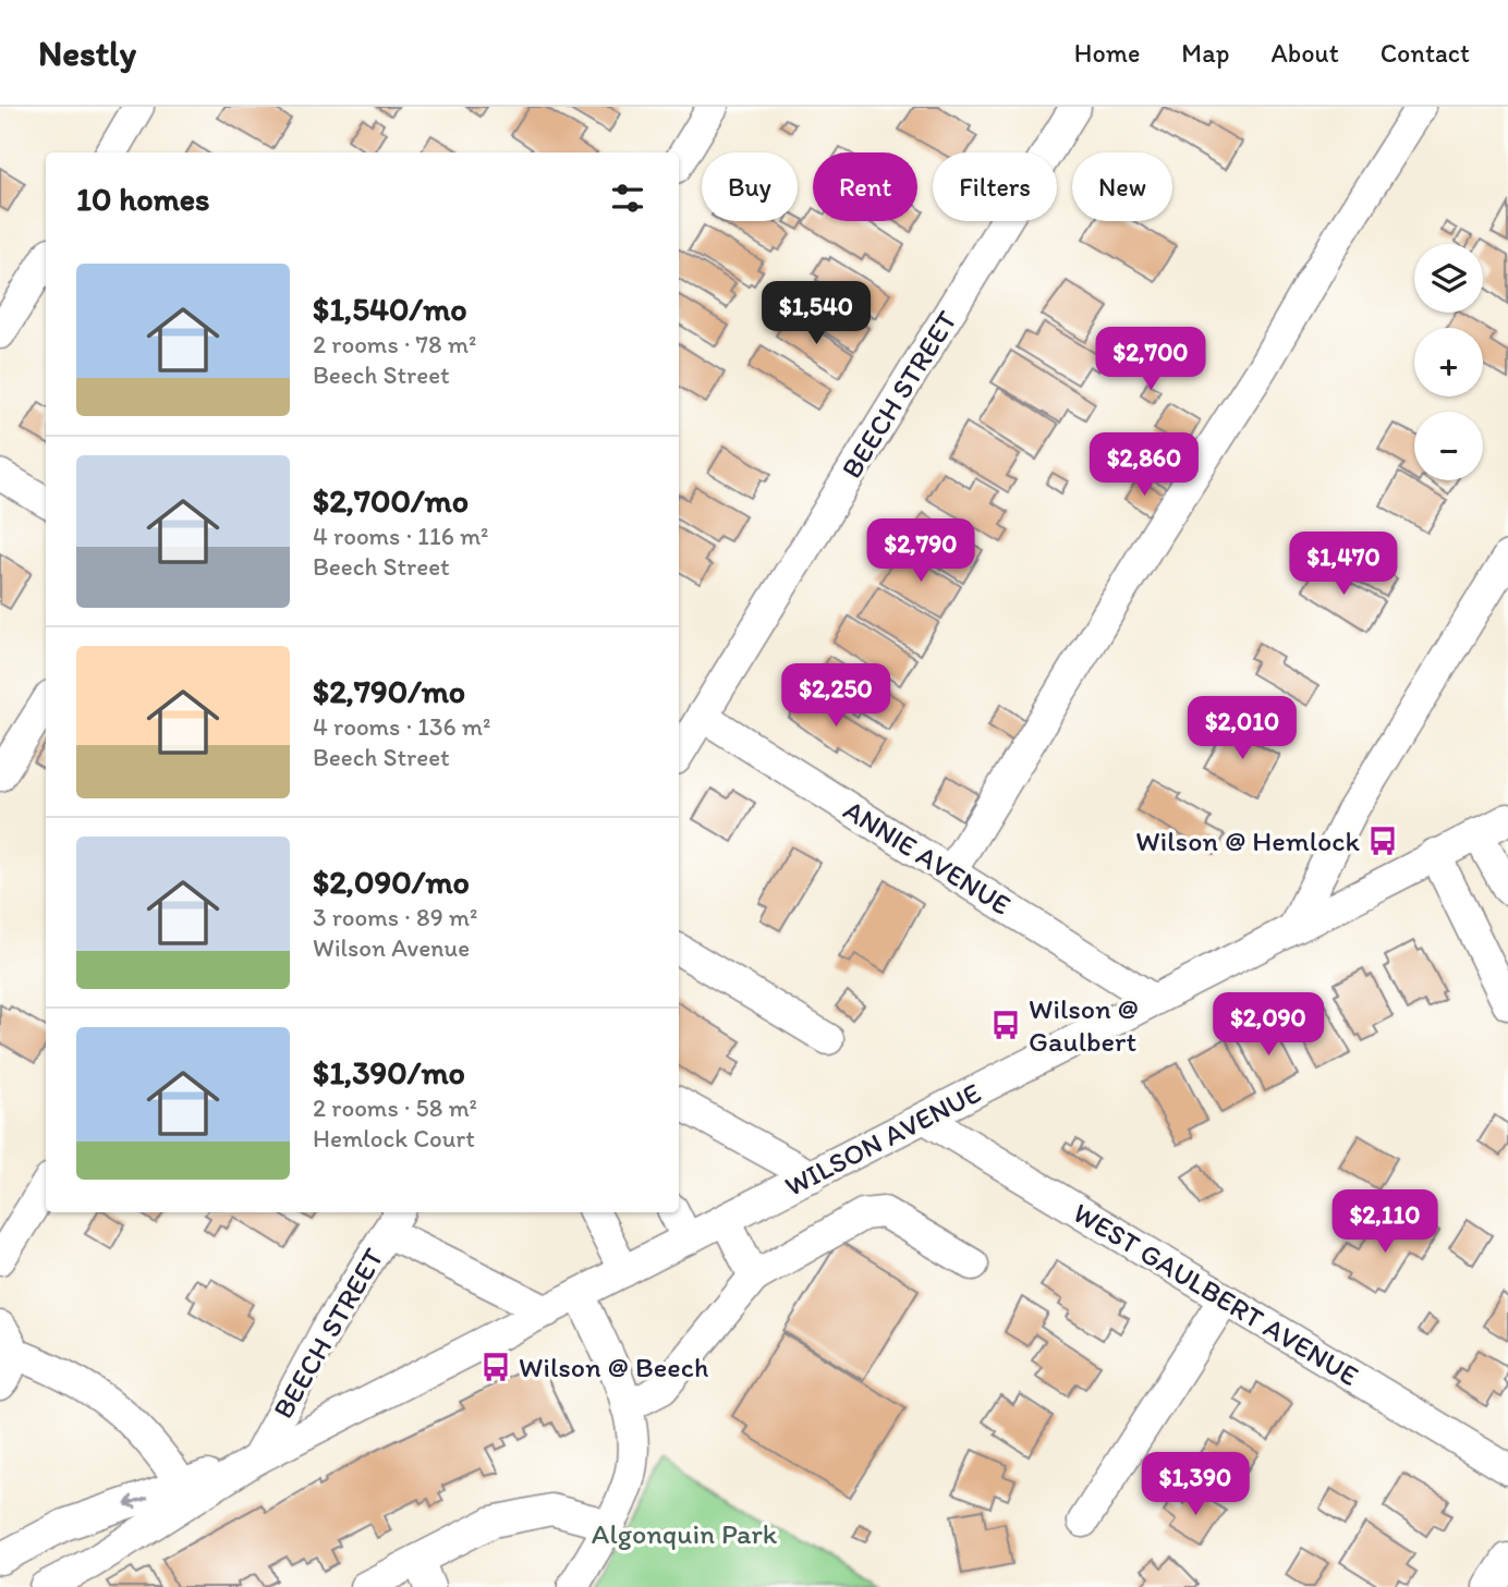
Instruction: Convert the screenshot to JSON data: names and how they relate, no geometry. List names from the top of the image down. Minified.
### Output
{"streets":{"street":["BEECH STREET","ANNIE AVENUE","WILSON AVENUE","WEST GAULBERT AVENUE"]},"crossings":[["BEECH STREET","ANNIE AVENUE"],["BEECH STREET","WILSON AVENUE"],["ANNIE AVENUE","WILSON AVENUE"],["WILSON AVENUE","WEST GAULBERT AVENUE"]],"parks":["Algonquin Park"],"places":{"bus stop":["Wilson @ Hemlock","Wilson @ Gaulbert","Wilson @ Beech"]},"page":{"header":"Nestly","nav":["Home","Map","About","Contact"],"chip":["Buy","Rent","Filters","New"],"heading":"10 homes","map_buttons":["+","−"],"list":[{"name":"$1,540/mo","note":"2 rooms · 78 m² · Beech Street"},{"name":"$2,700/mo","note":"4 rooms · 116 m² · Beech Street"},{"name":"$2,790/mo","note":"4 rooms · 136 m² · Beech Street"},{"name":"$2,090/mo","note":"3 rooms · 89 m² · Wilson Avenue"},{"name":"$1,390/mo","note":"2 rooms · 58 m² · Hemlock Court"}],"price":["$1,540","$2,700","$2,860","$2,790","$1,470","$2,250","$2,010","$2,090","$2,110","$1,390"]}}
